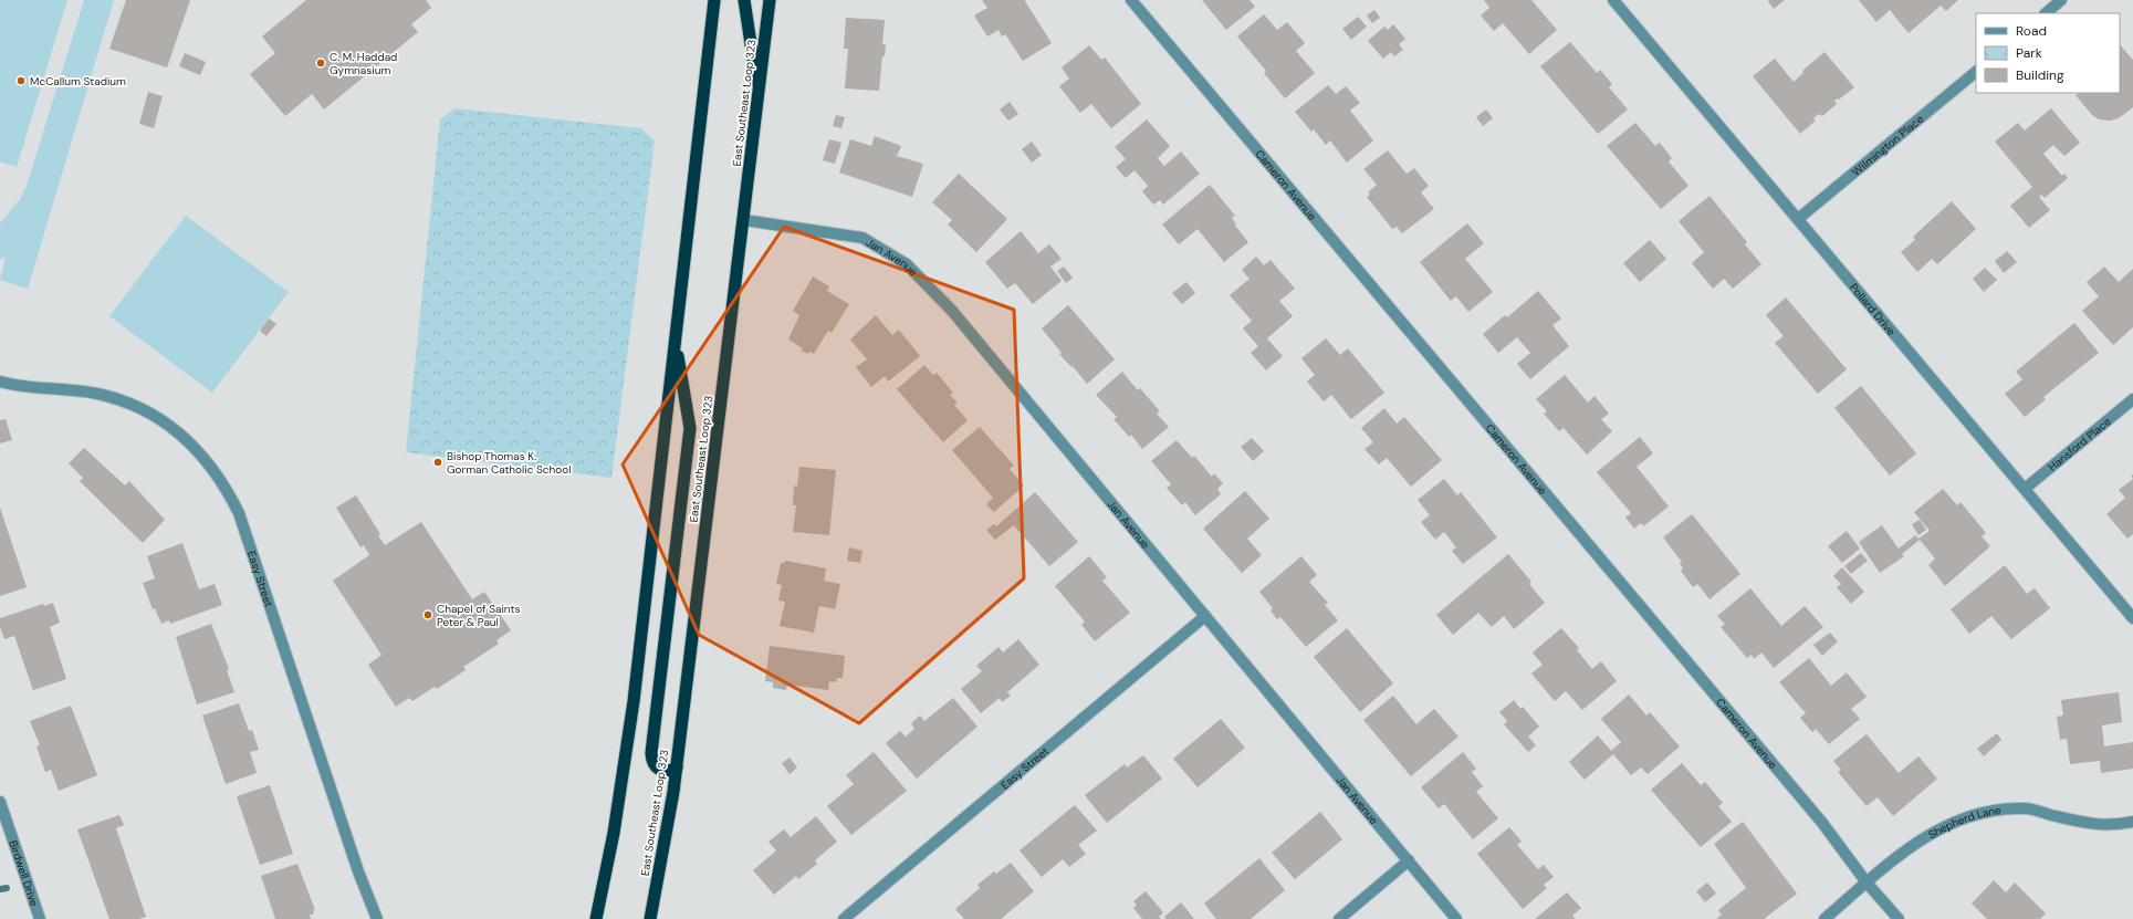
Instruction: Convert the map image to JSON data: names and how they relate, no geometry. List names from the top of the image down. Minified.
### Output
{"streets":{"highway":["East Southeast Loop 323"],"street":["Wilmington Place","Cameron Avenue","Jan Avenue","Pollard Drive","Hansford Place","Easy Street","Shepherd Lane","Birdwell Drive"]},"crossings":[["East Southeast Loop 323","Jan Avenue"],["Wilmington Place","Pollard Drive"],["Cameron Avenue","Shepherd Lane"],["Jan Avenue","Easy Street"],["Pollard Drive","Hansford Place"]],"places":["C. M. Haddad Gymnasium","McCallum Stadium","Bishop Thomas K. Gorman Catholic School","Chapel of Saints Peter & Paul"],"legend":["Road","Park","Building"]}
